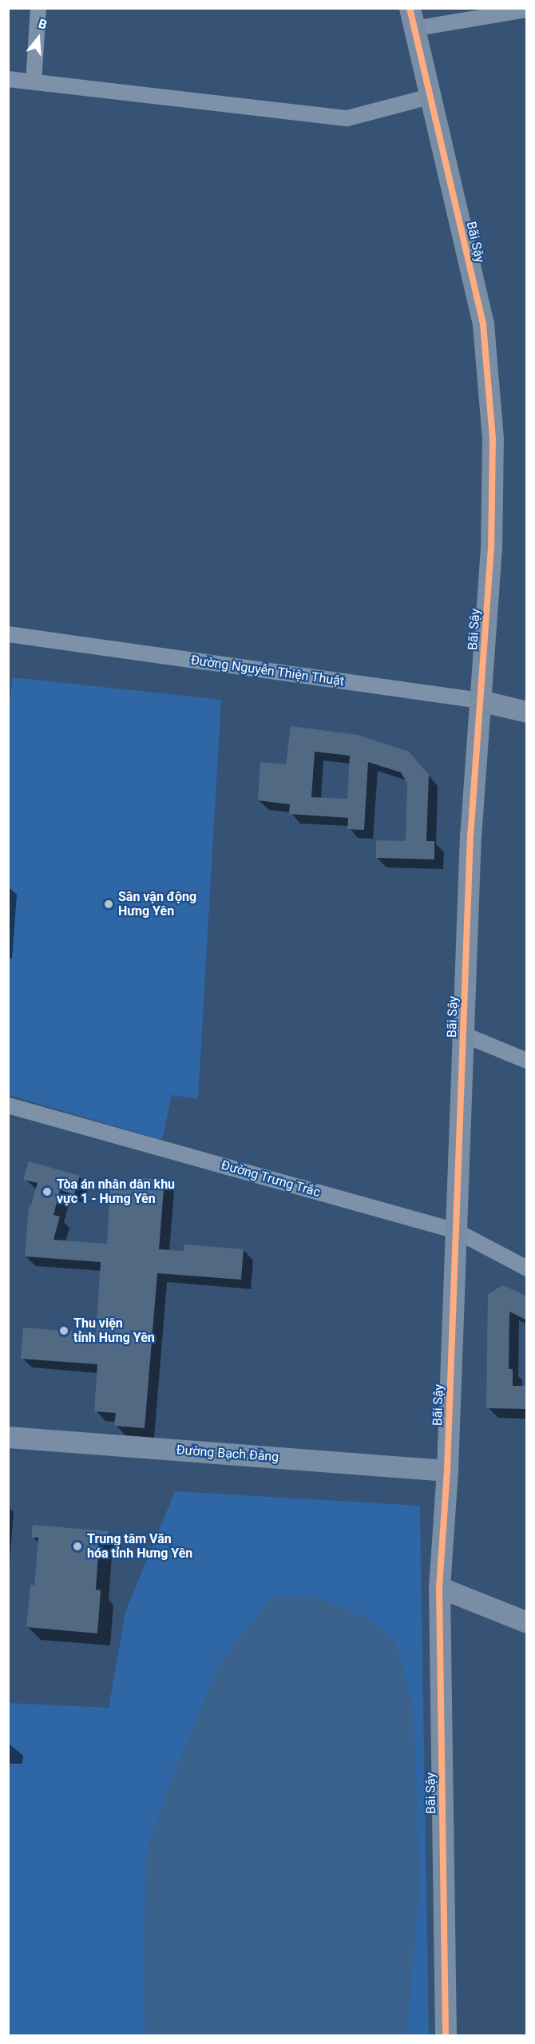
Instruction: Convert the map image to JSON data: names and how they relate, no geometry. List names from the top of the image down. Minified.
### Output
{"streets":{"street":["Bãi Sậy","Đường Nguyễn Thiện Thuật","Đường Trưng Trắc","Đường Bạch Đằng"]},"crossings":[["Bãi Sậy","Đường Nguyễn Thiện Thuật"],["Bãi Sậy","Đường Trưng Trắc"],["Bãi Sậy","Đường Bạch Đằng"]],"places":["Sân vận động Hưng Yên","Tòa án nhân dân khu vực 1 - Hưng Yên","Thu viện tỉnh Hưng Yên","Trung tâm Văn hóa tỉnh Hưng Yên"],"north":"top"}
